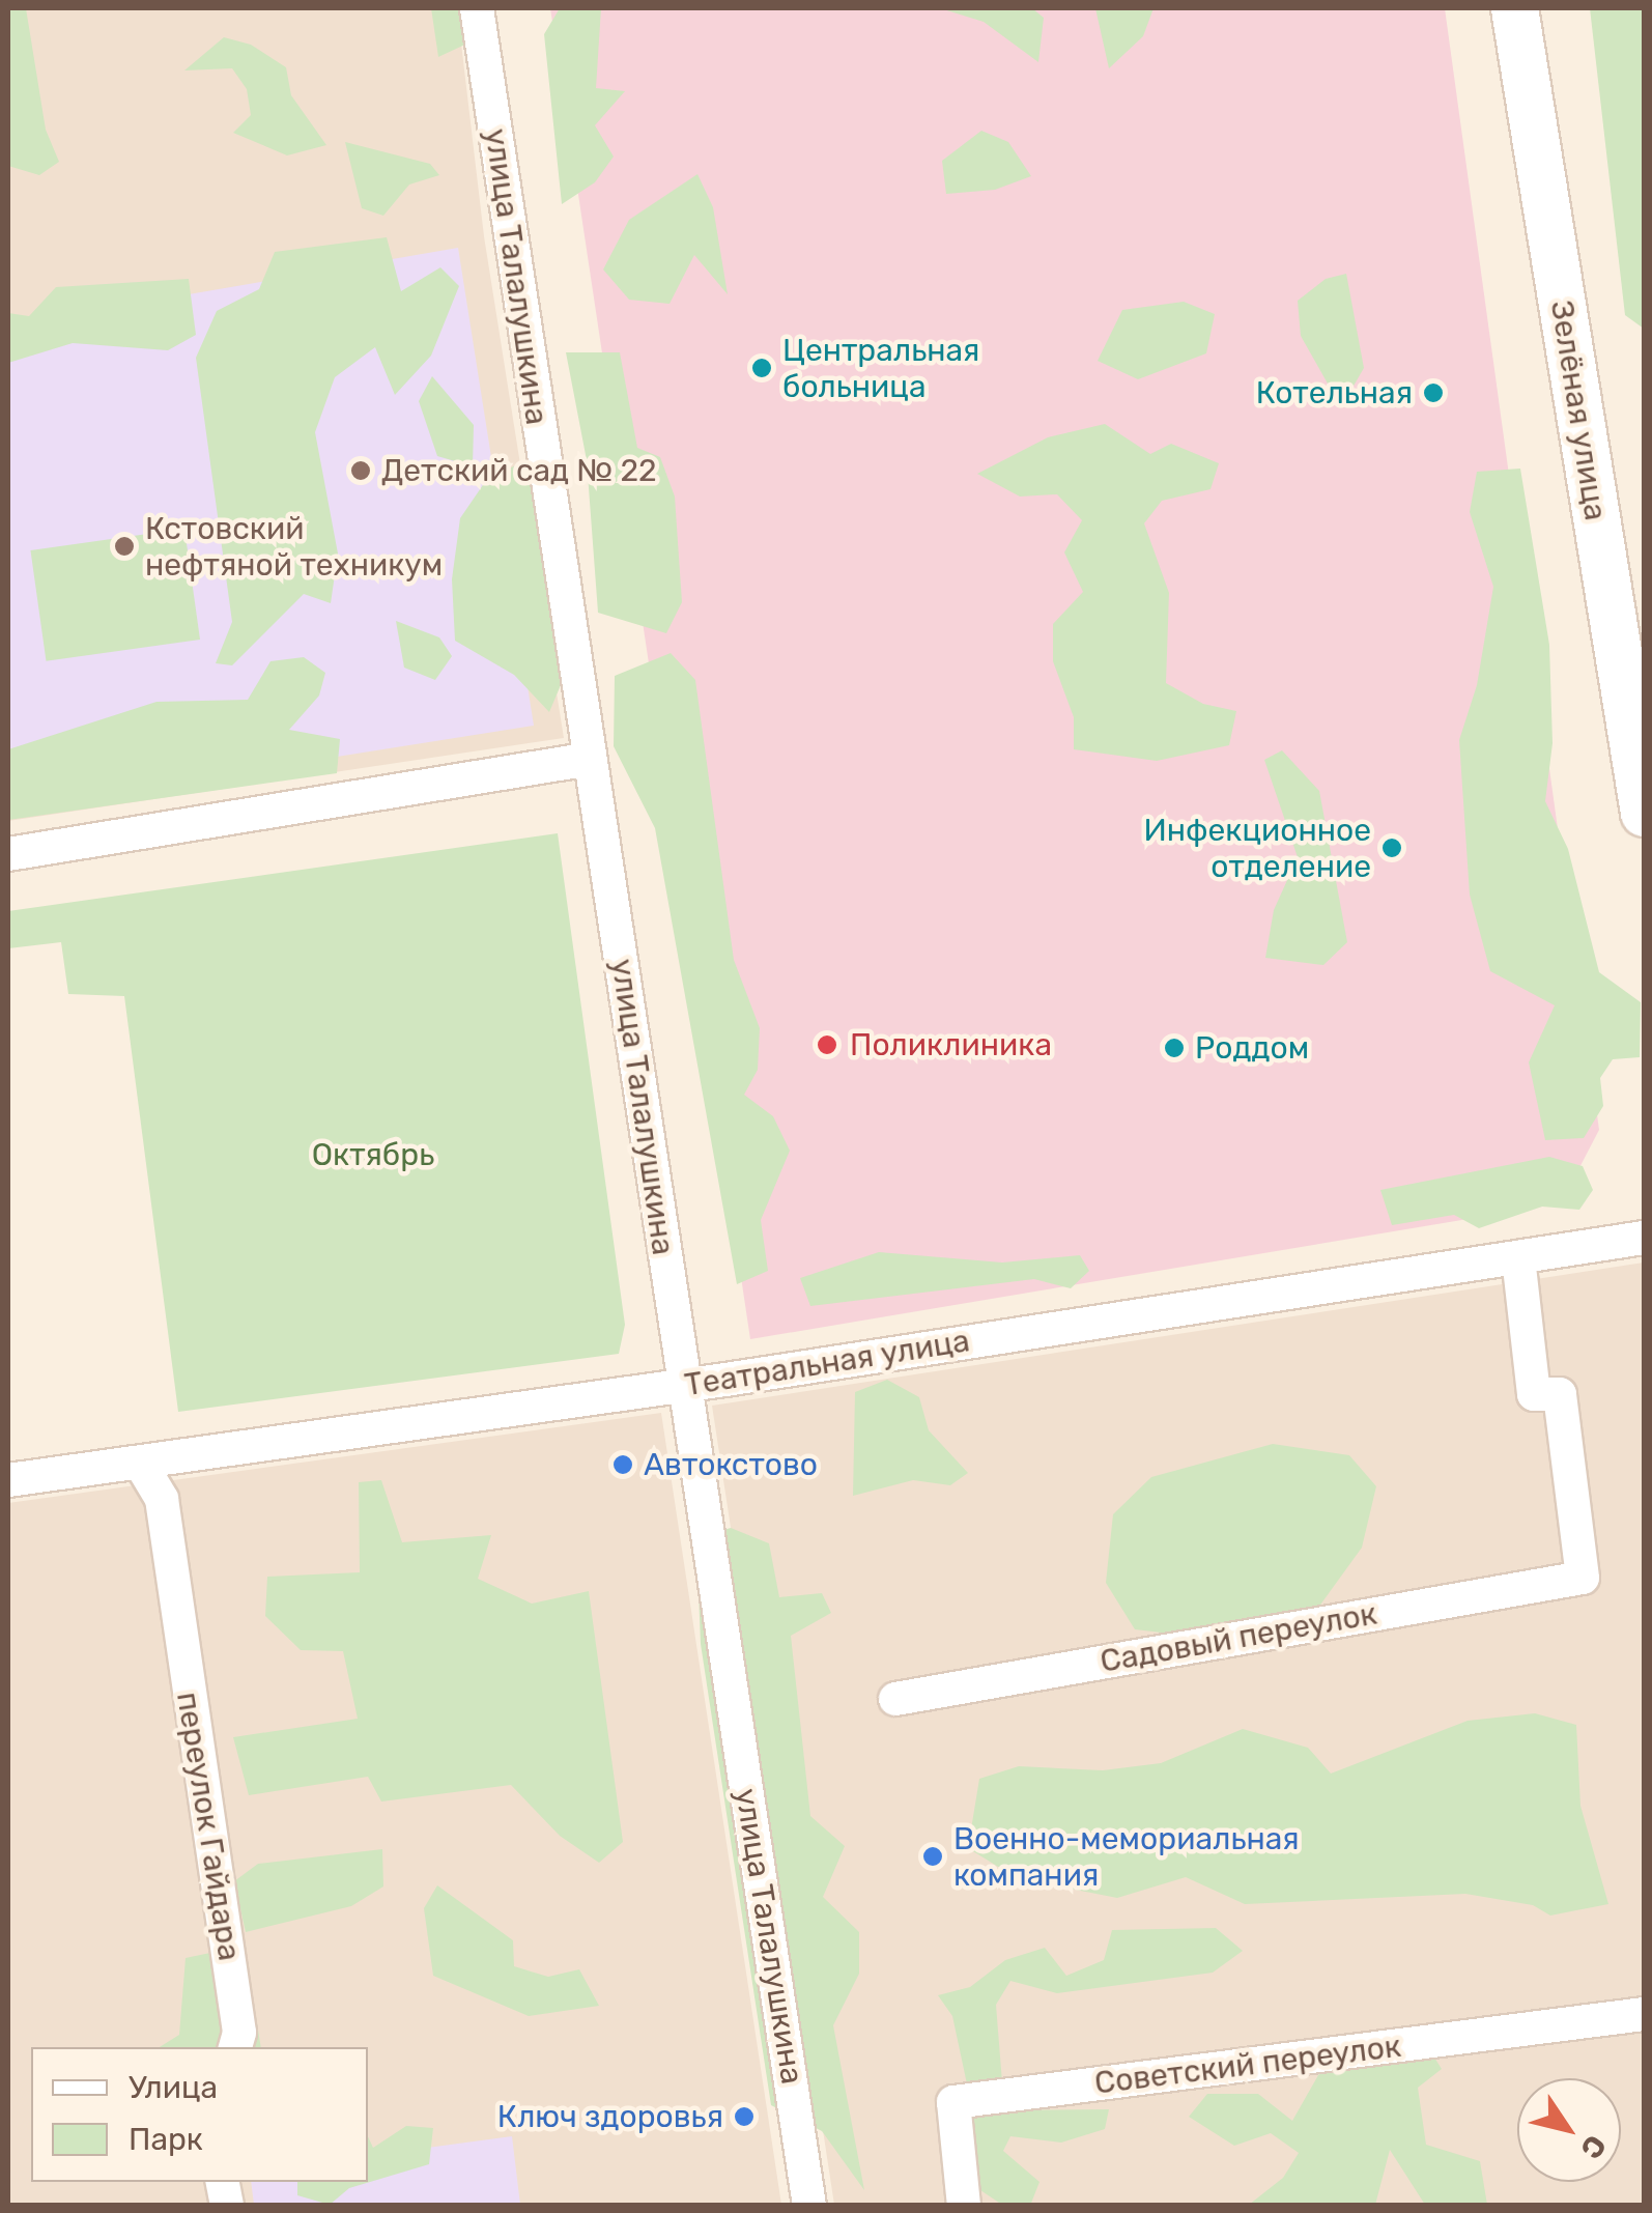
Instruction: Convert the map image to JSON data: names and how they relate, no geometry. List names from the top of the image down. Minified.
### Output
{"streets":{"main road":["Зелёная улица"],"street":["улица Талалушкина","Театральная улица","Садовый переулок","переулок Гайдара","Советский переулок"]},"crossings":[["улица Талалушкина","Театральная улица"],["Театральная улица","Садовый переулок"],["Театральная улица","переулок Гайдара"]],"parks":["Октябрь"],"places":["Центральная больница","Котельная","Детский сад № 22","Кстовский нефтяной техникум","Инфекционное отделение","Поликлиника","Роддом","Автокстово","Военно-мемориальная компания","Ключ здоровья"],"legend":["Улица","Парк"],"north":"bottom right"}
